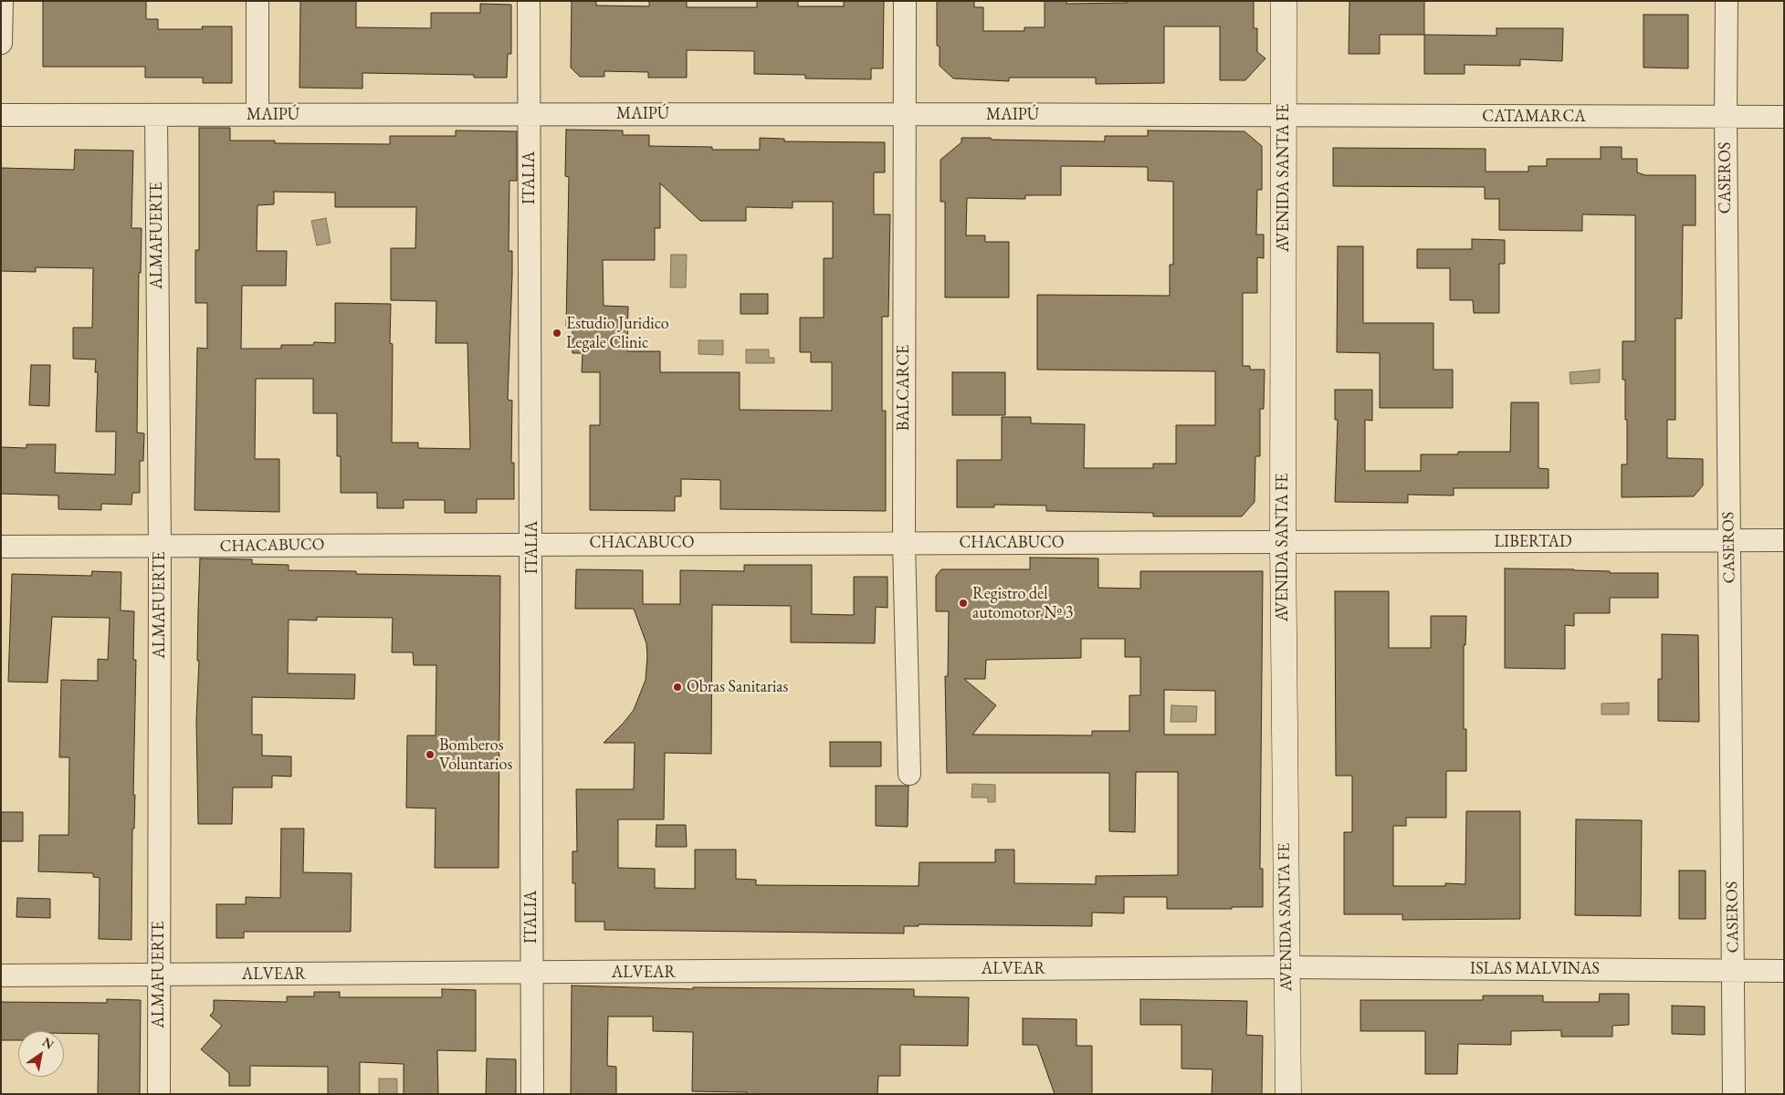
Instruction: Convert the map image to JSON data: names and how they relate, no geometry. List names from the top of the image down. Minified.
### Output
{"streets":{"main road":["AVENIDA SANTA FE"],"street":["MAIPÚ","CATAMARCA","ITALIA","CASEROS","ALMAFUERTE","BALCARCE","LIBERTAD","CHACABUCO","ALVEAR","ISLAS MALVINAS"]},"crossings":[["MAIPÚ","CATAMARCA"],["MAIPÚ","ITALIA"],["MAIPÚ","AVENIDA SANTA FE"],["MAIPÚ","ALMAFUERTE"],["MAIPÚ","BALCARCE"],["CATAMARCA","AVENIDA SANTA FE"],["CATAMARCA","CASEROS"],["ITALIA","CHACABUCO"],["ITALIA","ALVEAR"],["AVENIDA SANTA FE","LIBERTAD"],["AVENIDA SANTA FE","CHACABUCO"],["AVENIDA SANTA FE","ALVEAR"],["AVENIDA SANTA FE","ISLAS MALVINAS"],["CASEROS","LIBERTAD"],["CASEROS","ISLAS MALVINAS"],["ALMAFUERTE","CHACABUCO"],["ALMAFUERTE","ALVEAR"],["BALCARCE","CHACABUCO"],["LIBERTAD","CHACABUCO"],["ALVEAR","ISLAS MALVINAS"]],"places":["Estudio Juridico Legale Clinic","Registro del automotor Nº 3","Obras Sanitarias","Bomberos Voluntarios"],"north":"top right"}
